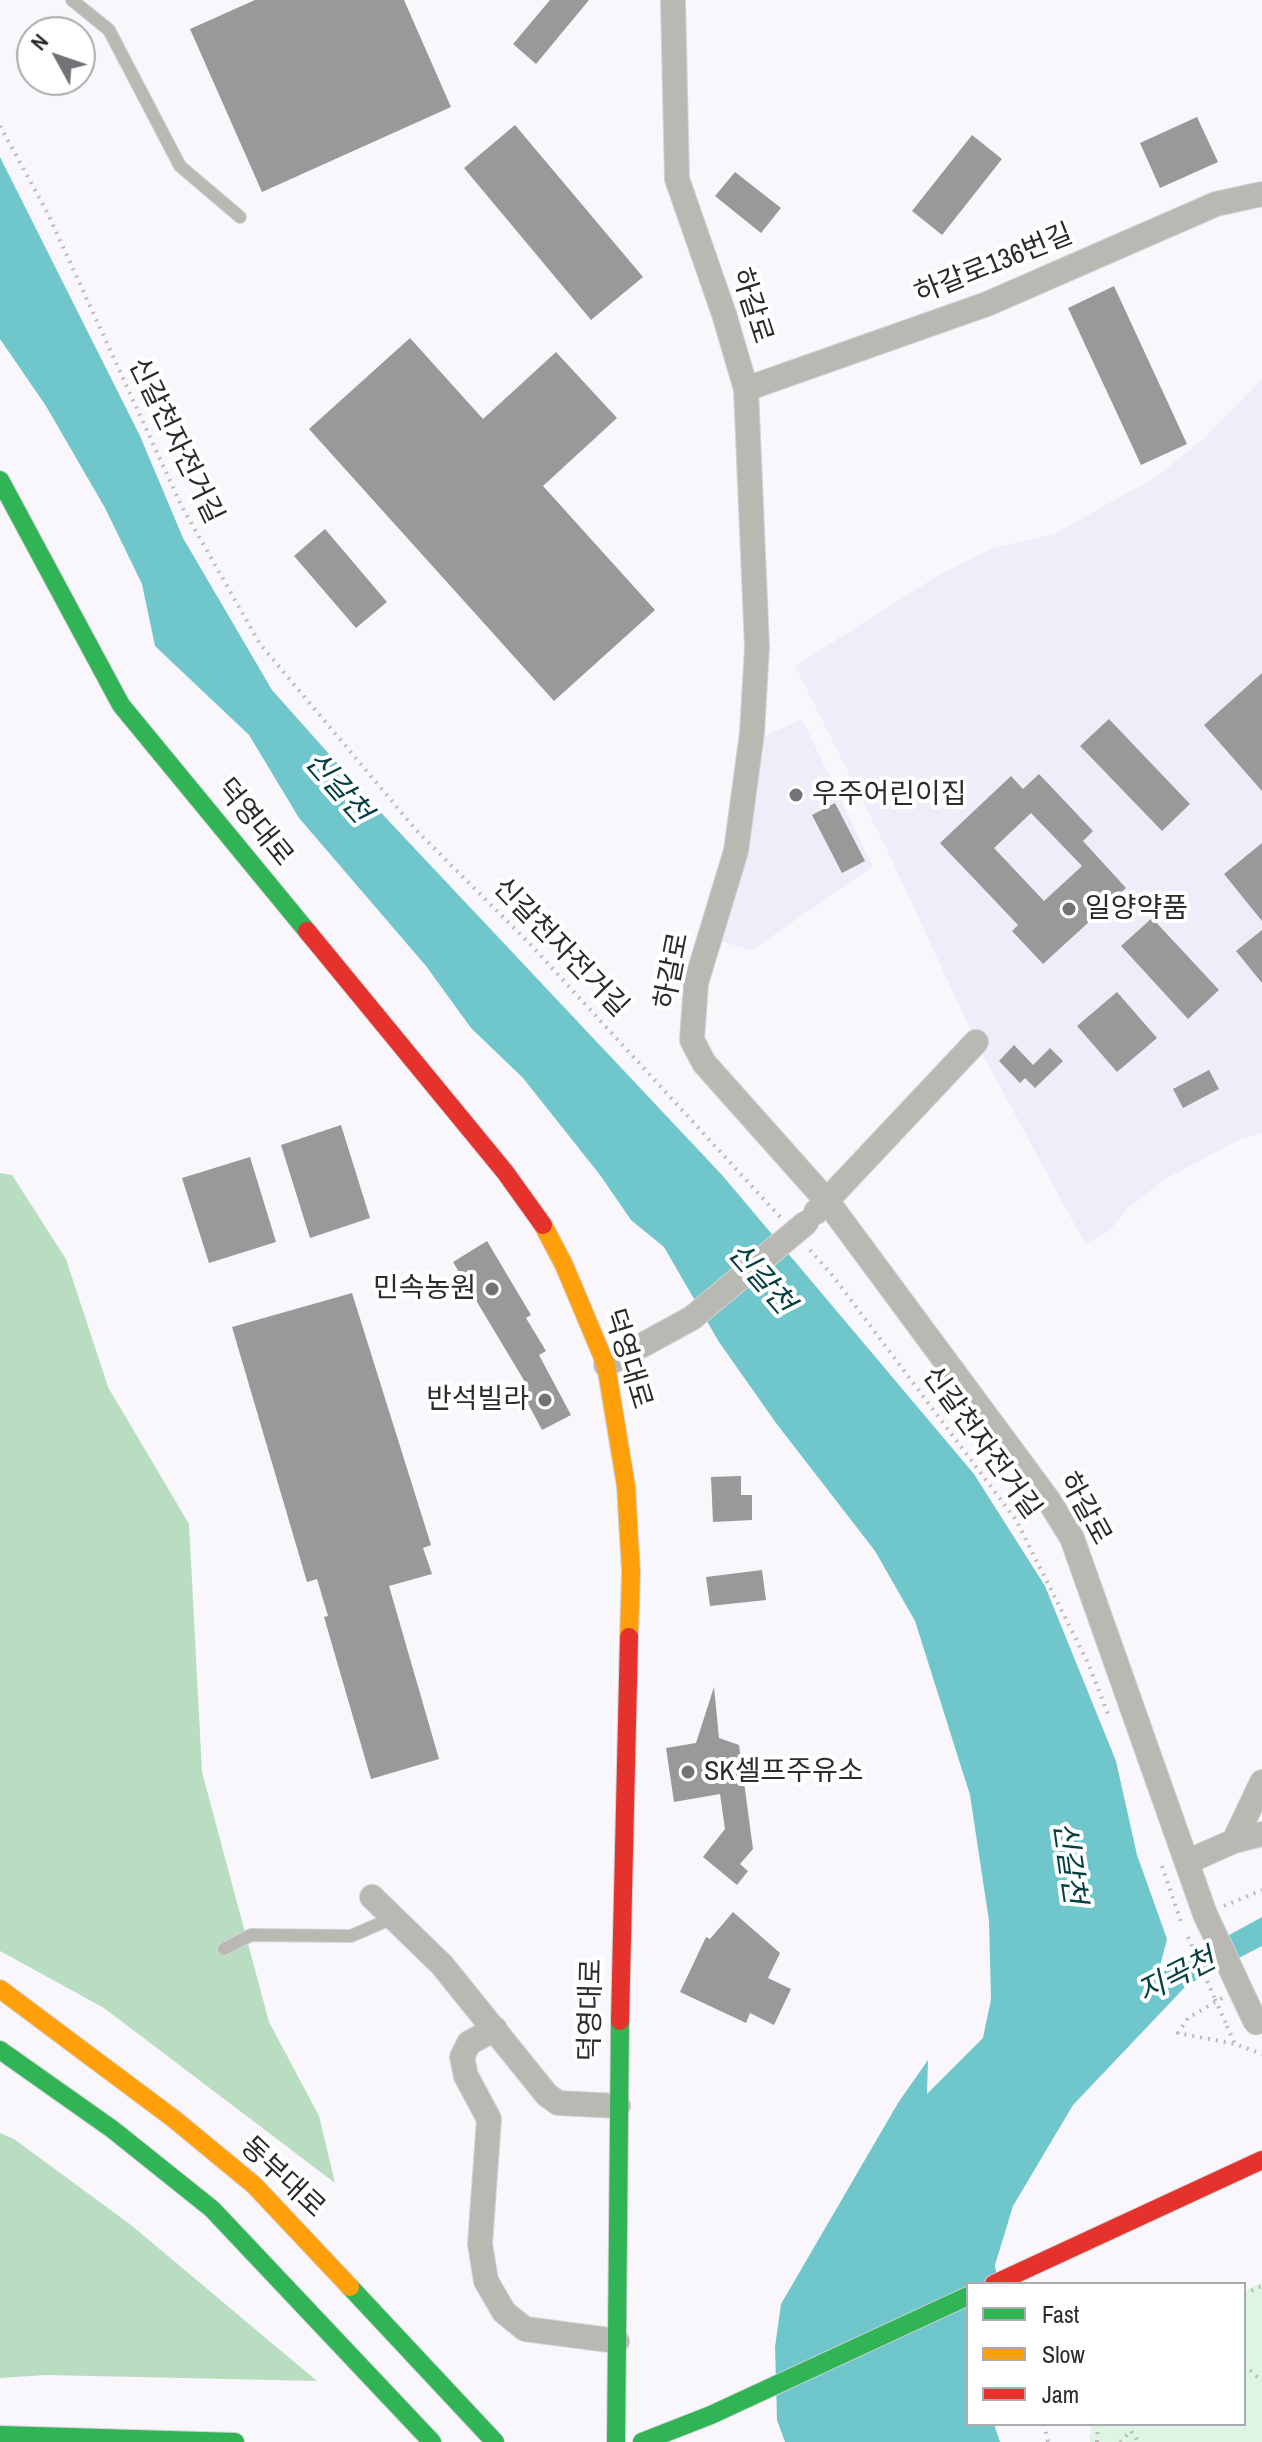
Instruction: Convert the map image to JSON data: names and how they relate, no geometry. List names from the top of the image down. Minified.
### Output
{"streets":{"main road":["덕영대로","동부대로"],"street":["하갈로136번길","하갈로"],"path":["신갈천자전거길"]},"crossings":[["하갈로136번길","하갈로"]],"water":["신갈천","지곡천"],"places":["우주어린이집","일양약품","민속농원","반석빌라","SK셀프주유소"],"legend":["Fast","Slow","Jam"],"north":"top left"}
